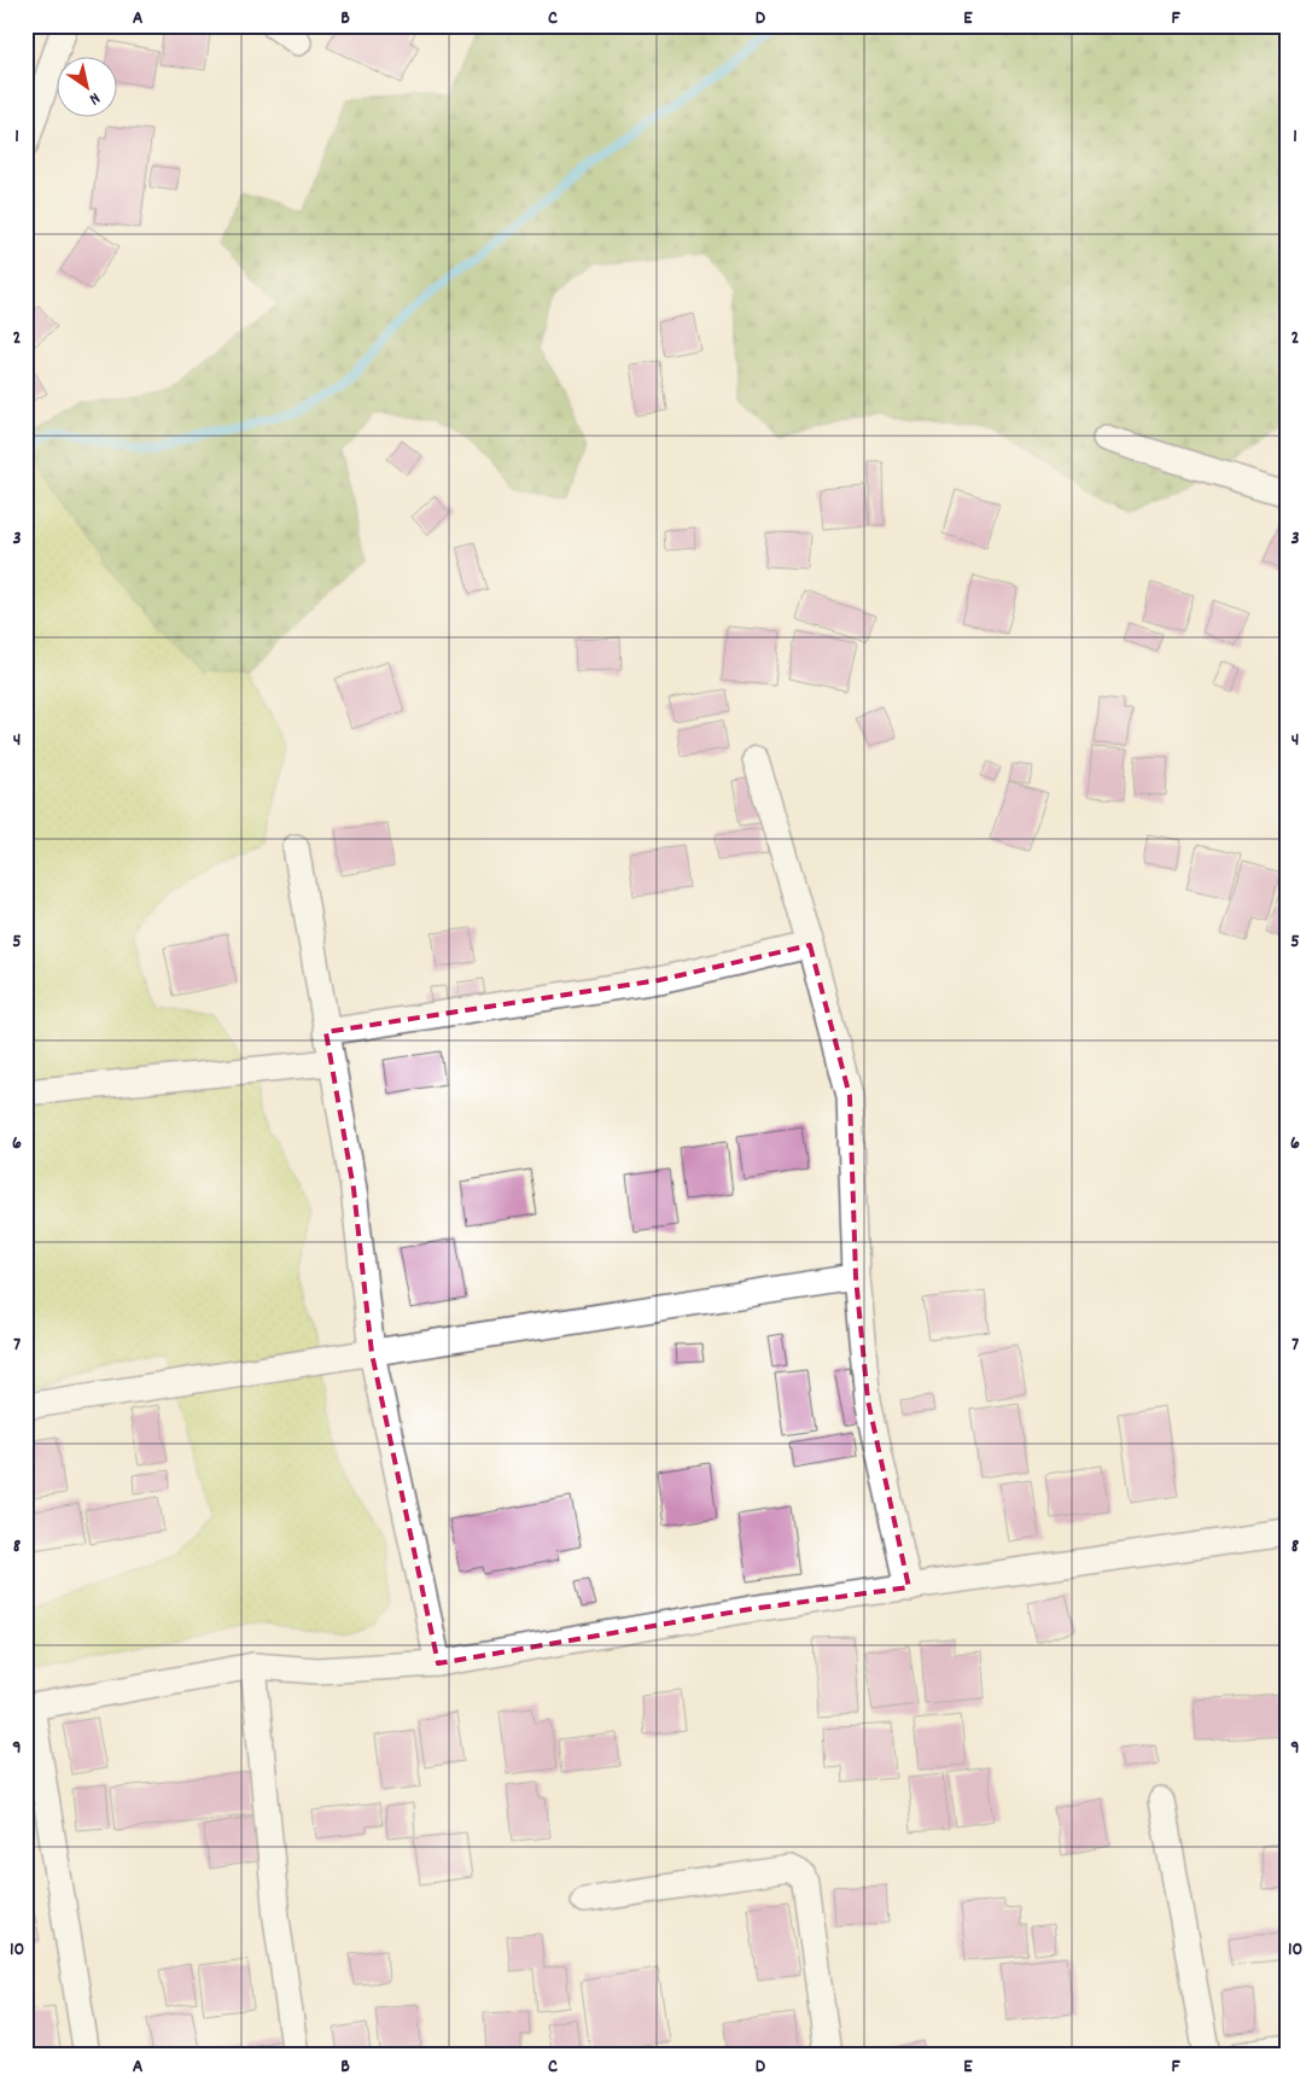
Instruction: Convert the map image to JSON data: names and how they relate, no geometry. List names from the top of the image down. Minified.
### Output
{"north":"bottom right","grid":{"columns":["A","B","C","D","E","F"],"rows":["1","2","3","4","5","6","7","8","9","10"]}}
